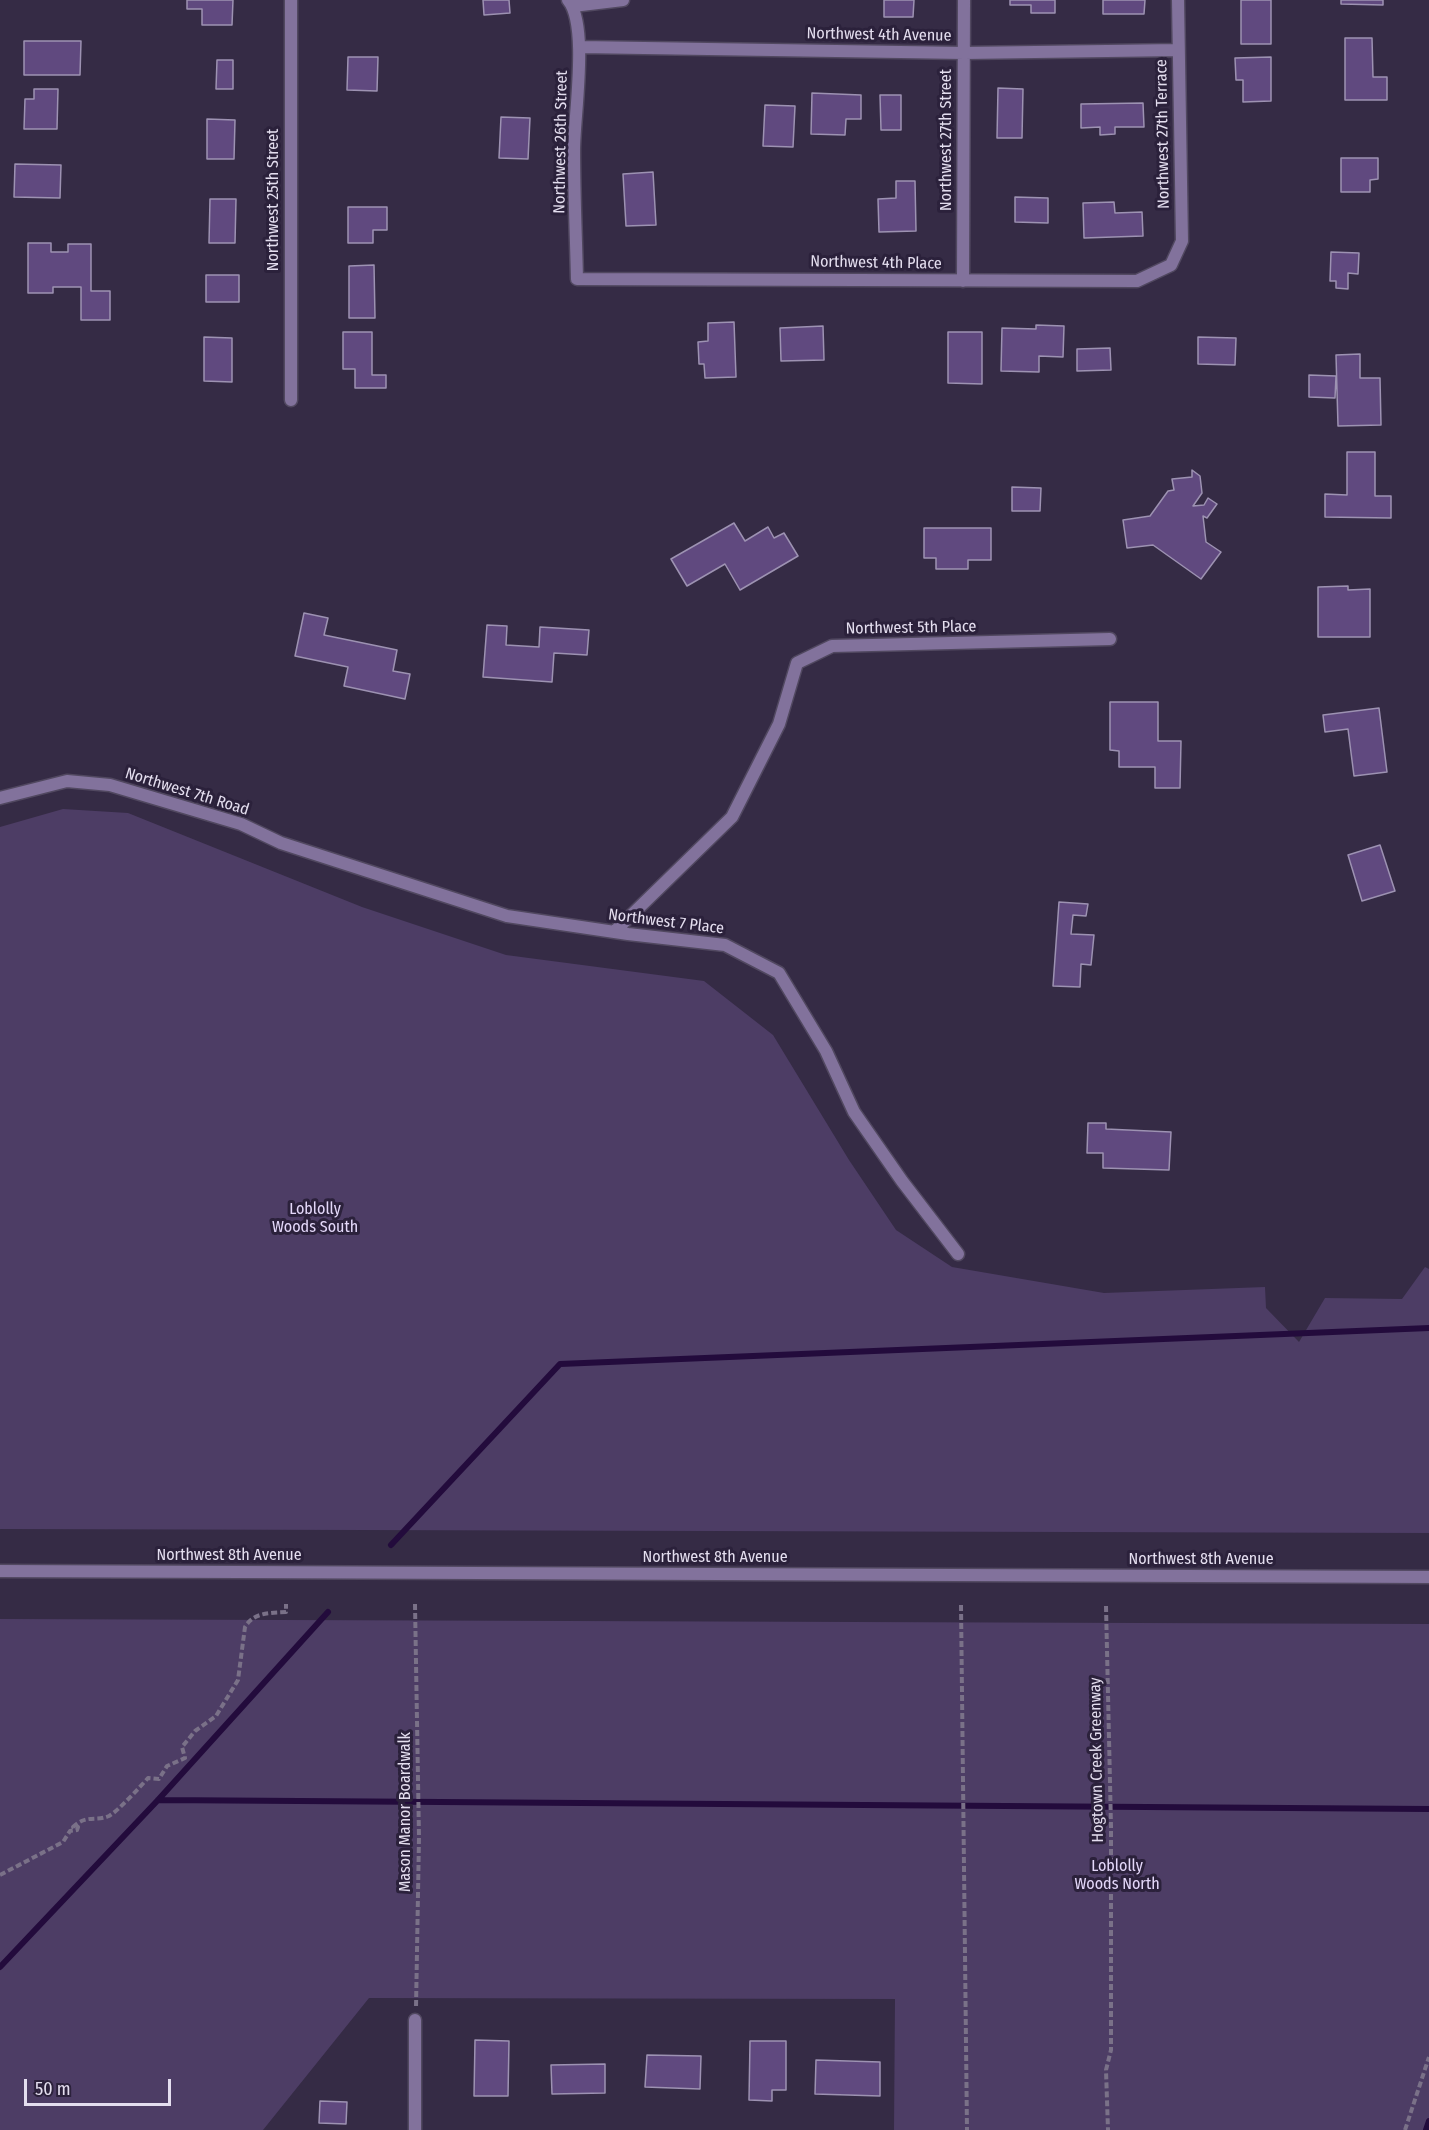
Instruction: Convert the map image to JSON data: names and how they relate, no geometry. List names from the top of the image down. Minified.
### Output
{"streets":{"street":["Northwest 4th Avenue","Northwest 27th Terrace","Northwest 27th Street","Northwest 26th Street","Northwest 25th Street","Northwest 4th Place","Northwest 5th Place","Northwest 7th Road","Northwest 7 Place","Northwest 8th Avenue"],"path":["Hogtown Creek Greenway","Mason Manor Boardwalk"]},"crossings":[["Northwest 4th Avenue","Northwest 27th Terrace"],["Northwest 4th Avenue","Northwest 27th Street"],["Northwest 4th Avenue","Northwest 26th Street"],["Northwest 27th Terrace","Northwest 4th Place"],["Northwest 27th Street","Northwest 4th Place"],["Northwest 26th Street","Northwest 4th Place"],["Northwest 5th Place","Northwest 7 Place"],["Northwest 7th Road","Northwest 7 Place"]],"parks":["Loblolly Woods South","Loblolly Woods North"],"scale_bar":"50 m"}
